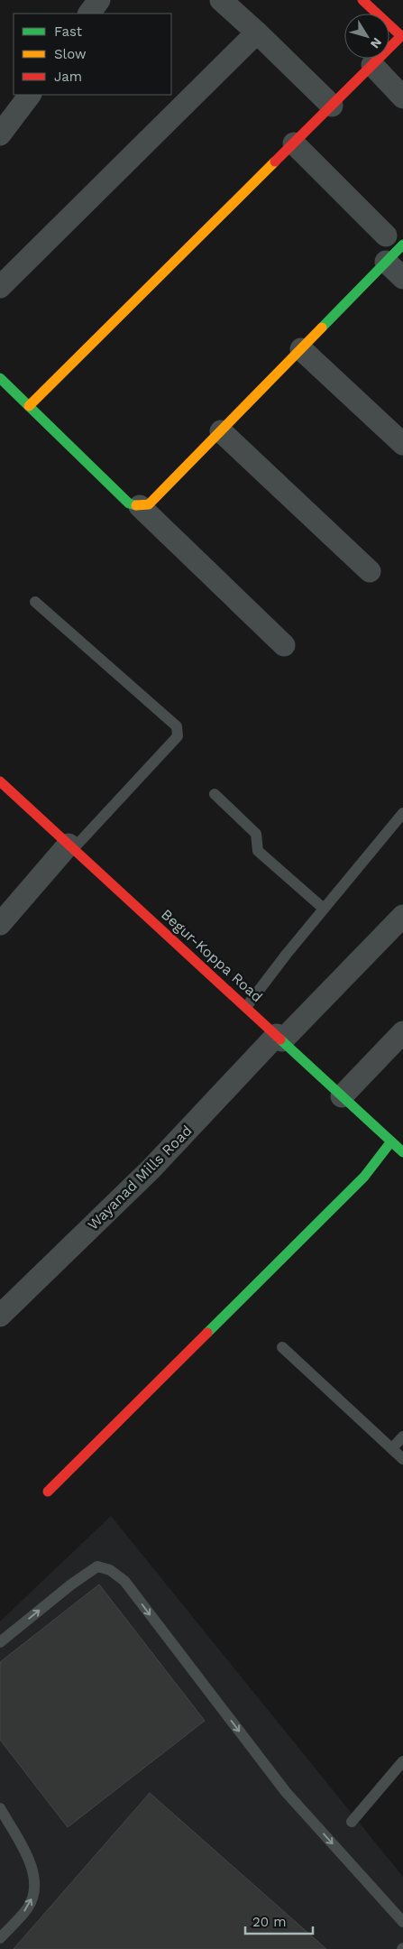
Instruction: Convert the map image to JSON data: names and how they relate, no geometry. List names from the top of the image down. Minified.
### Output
{"streets":{"street":["Begur-Koppa Road","Wayanad Mills Road"]},"crossings":[["Begur-Koppa Road","Wayanad Mills Road"]],"legend":["Fast","Slow","Jam"],"scale_bar":"20 m","north":"bottom right"}
